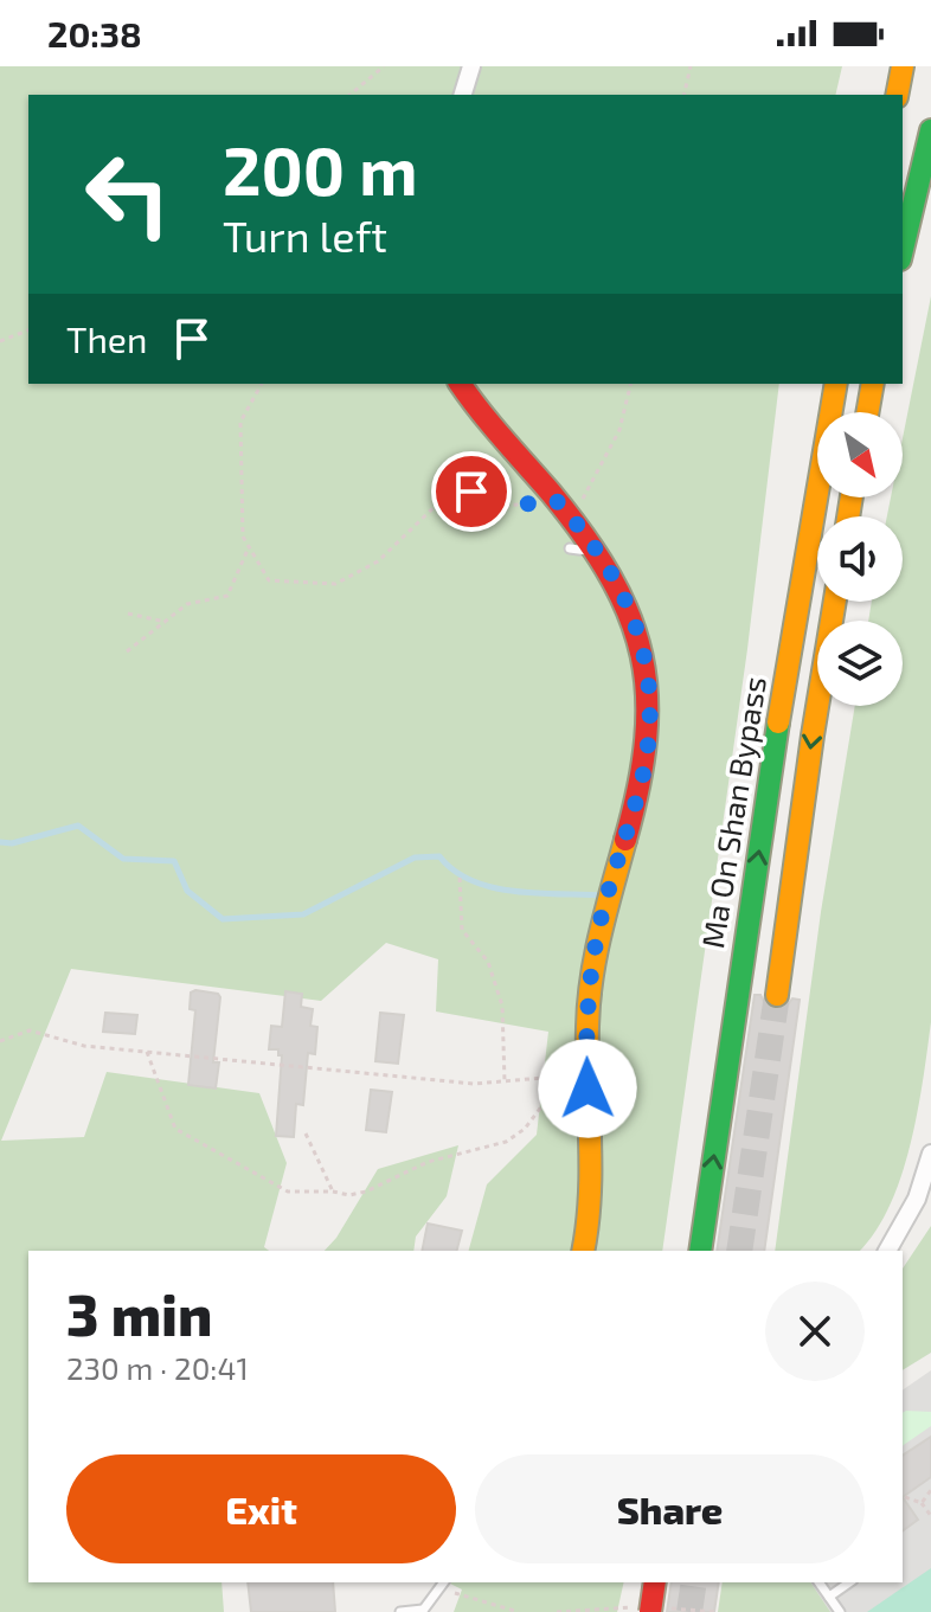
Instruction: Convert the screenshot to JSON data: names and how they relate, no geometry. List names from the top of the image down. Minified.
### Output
{"streets":{"main road":["Ma On Shan Bypass"]},"north":"bottom right","page":{"status":"20:38","turn":["200 m","Turn left"],"then":"Then","heading":["3 min","230 m · 20:41"],"buttons":["Exit","Share"]}}
